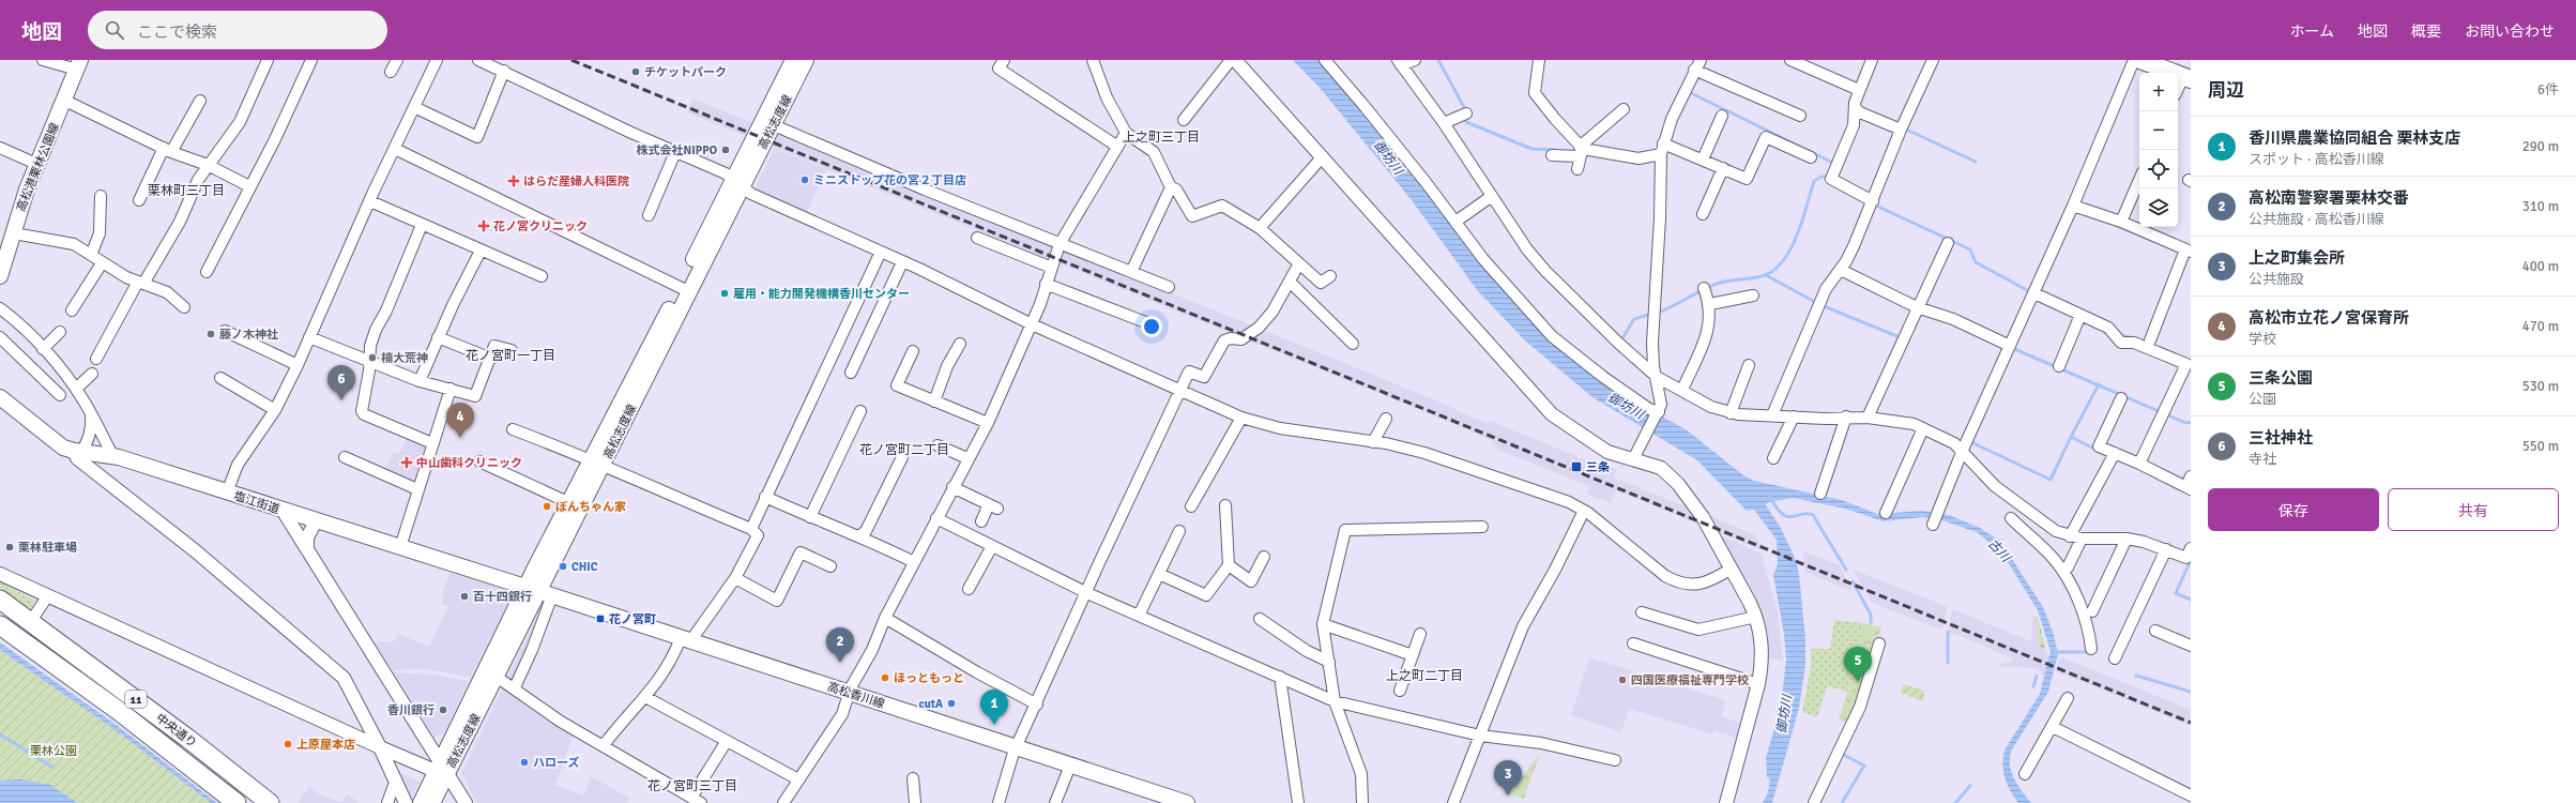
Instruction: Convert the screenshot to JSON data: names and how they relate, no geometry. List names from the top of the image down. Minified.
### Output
{"streets":{"highway":["11","中央通り"],"main road":["高松志度線","高松港栗林公園線","塩江街道","高松香川線"]},"crossings":[["高松志度線","塩江街道"],["高松志度線","高松香川線"],["塩江街道","高松香川線"]],"districts":["上之町三丁目","栗林町三丁目","花ノ宮町一丁目","花ノ宮町二丁目","上之町二丁目","花ノ宮町三丁目"],"water":["御坊川","古川"],"parks":["栗林公園"],"places":{"other":["チケットパーク","株式会社NIPPO","ミニストップ花の宮２丁目店","雇用・能力開発機構香川センター","藤ノ木神社","楠大荒神","ぽんちゃん家","栗林駐車場","CHIC","百十四銀行","ほっともっと","四国医療福祉専門学校","cutA","香川銀行","上原屋本店","ハローズ"],"health":["はらだ産婦人科医院","花ノ宮クリニック","中山歯科クリニック"],"transit":["三条","花ノ宮町"]},"page":{"header":"地図","search":"ここで検索","nav":["ホーム","地図","概要","お問い合わせ"],"heading":["周辺","6件"],"map_buttons":["+","−"],"list":[{"mark":"1","name":"香川県農業協同組合 栗林支店","note":"スポット · 高松香川線","value":"290 m"},{"mark":"2","name":"高松南警察署栗林交番","note":"公共施設 · 高松香川線","value":"310 m"},{"mark":"3","name":"上之町集会所","note":"公共施設","value":"400 m"},{"mark":"4","name":"高松市立花ノ宮保育所","note":"学校","value":"470 m"},{"mark":"5","name":"三条公園","note":"公園","value":"530 m"},{"mark":"6","name":"三社神社","note":"寺社","value":"550 m"}],"pins":["6","4","2","5","1","3"],"buttons":["保存","共有"]}}
